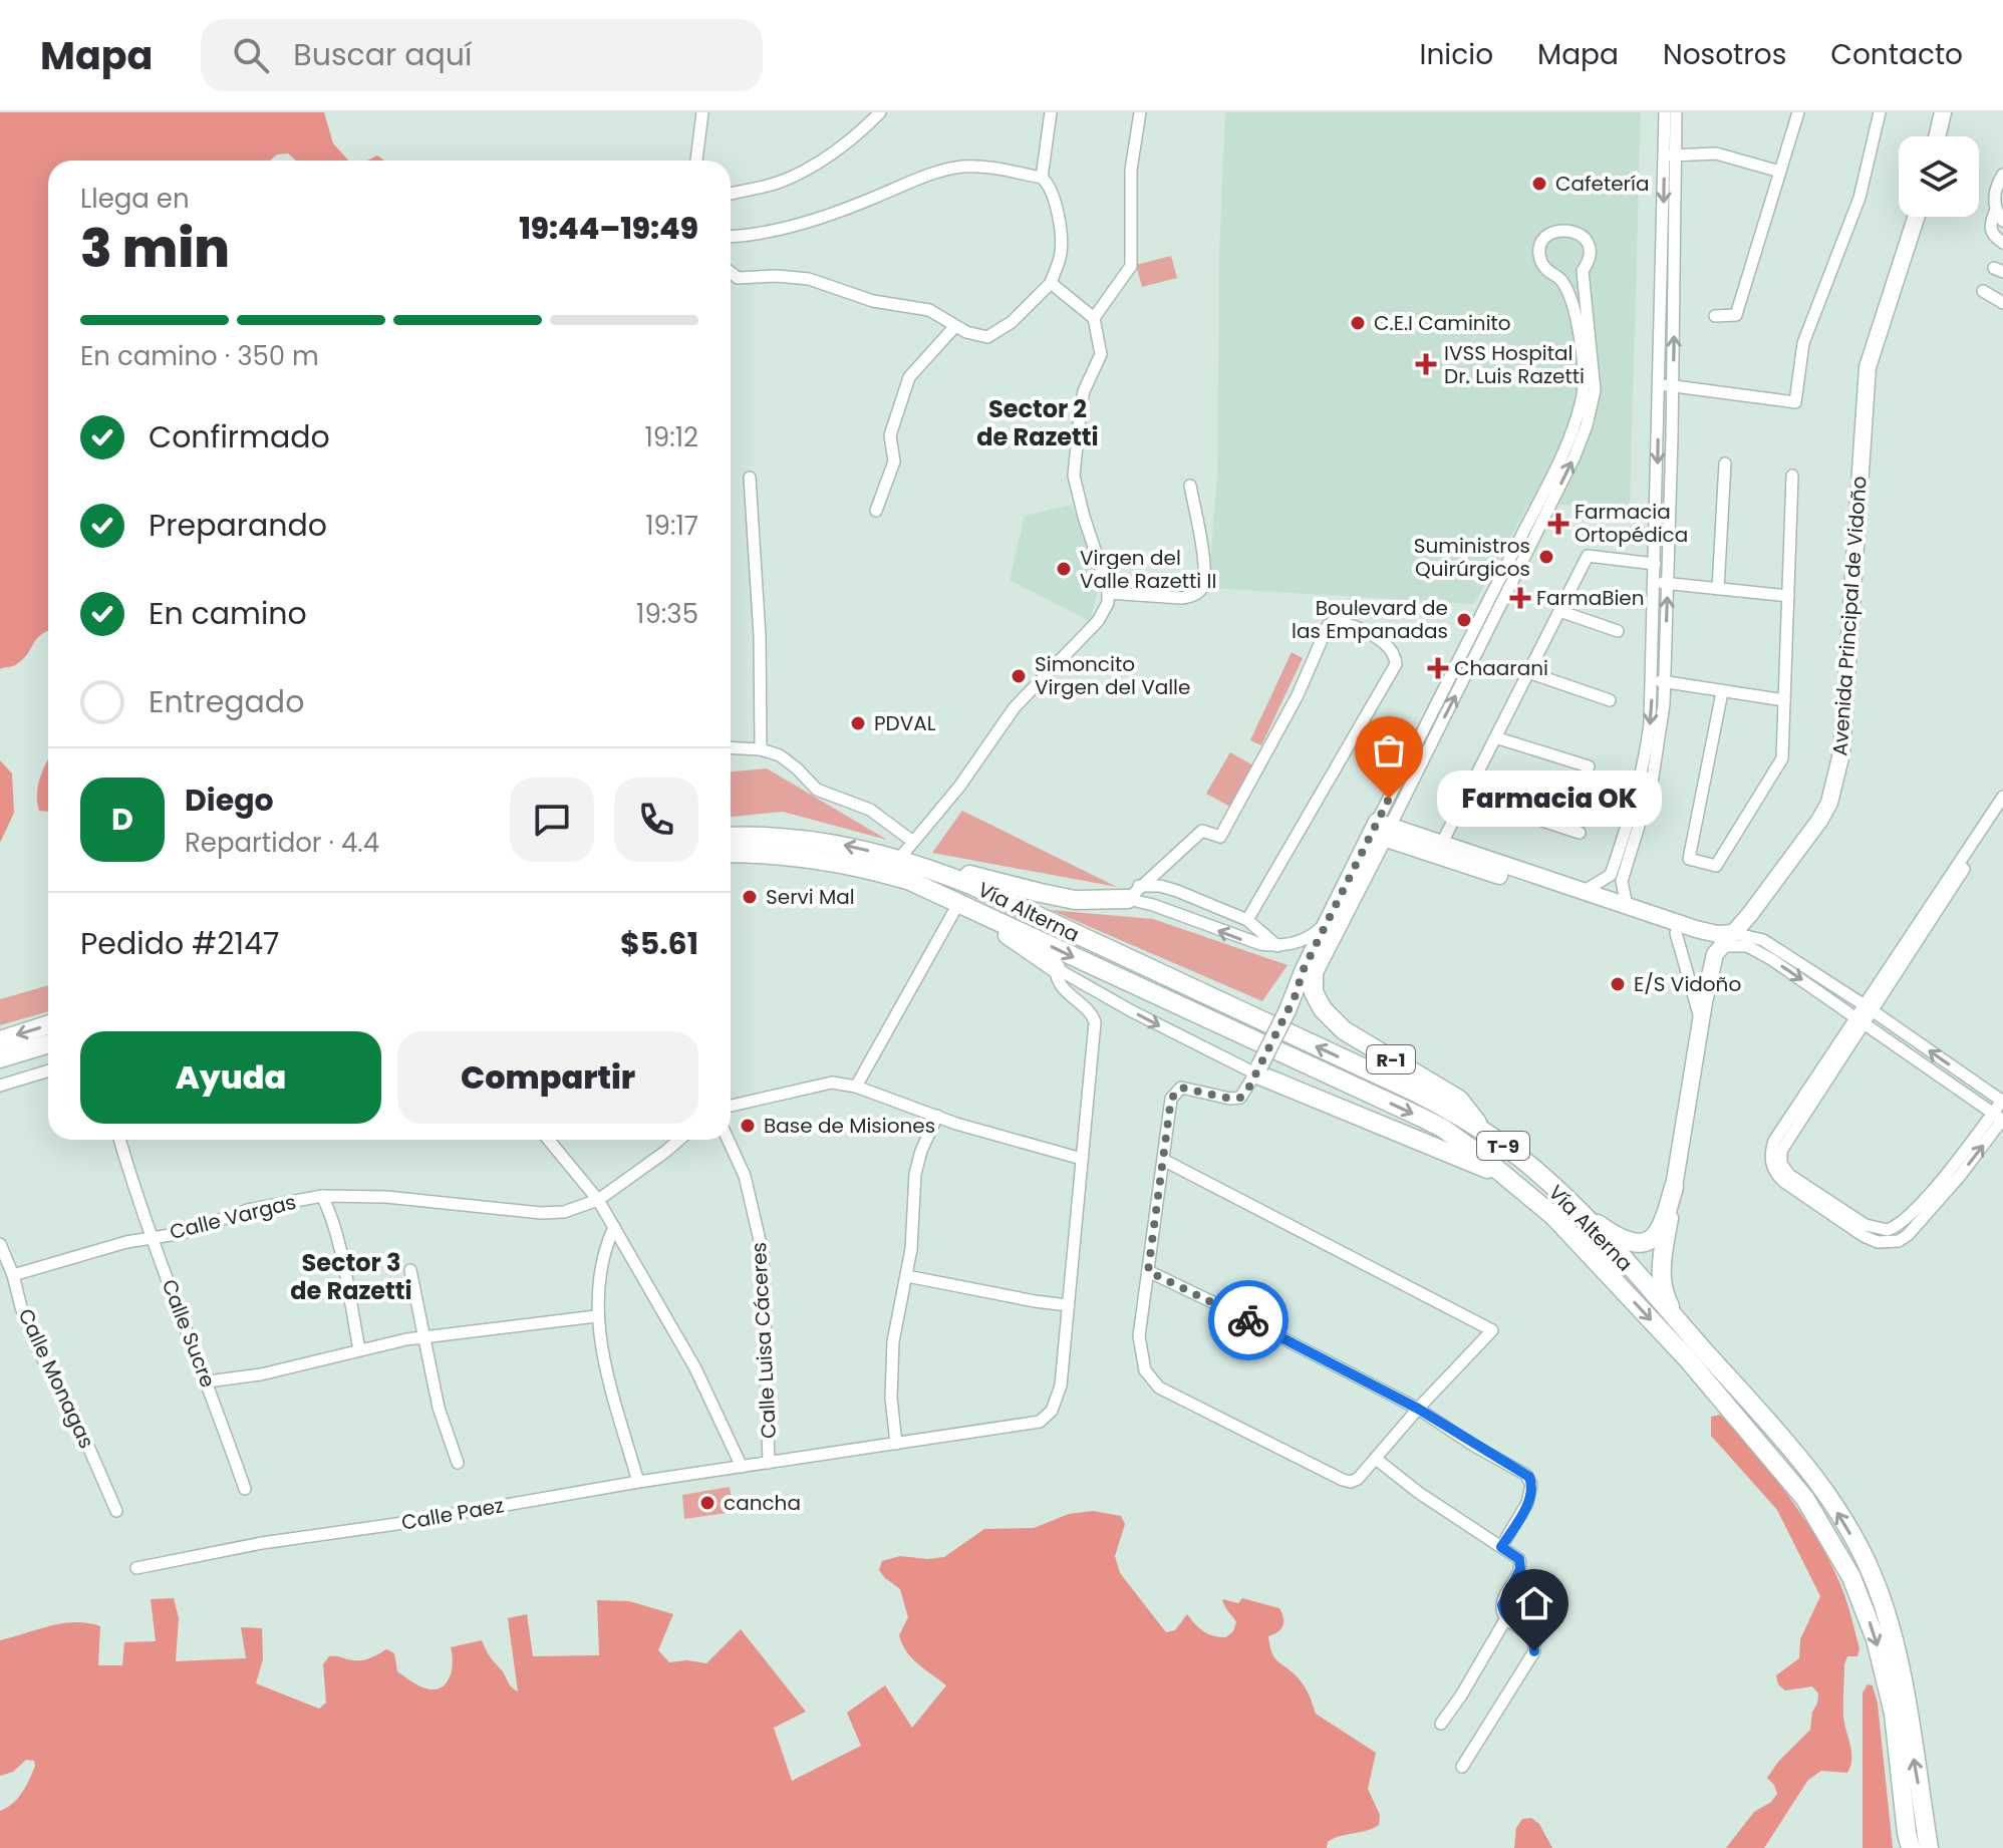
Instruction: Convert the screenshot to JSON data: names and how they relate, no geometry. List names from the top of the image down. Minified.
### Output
{"streets":{"highway":["Vía Alterna","R-1","T-9"],"main road":["Avenida Principal de Vidoño"],"street":["Calle Vargas","Calle Sucre","Calle Luisa Cáceres","Calle Monagas","Calle Paez"]},"crossings":[["Avenida Principal de Vidoño","T-9"],["Vía Alterna","R-1"],["Vía Alterna","T-9"],["Calle Vargas","Calle Sucre"],["Calle Vargas","Calle Monagas"],["Calle Luisa Cáceres","Calle Paez"]],"districts":["Sector 2 de Razetti","Sector 3 de Razetti"],"places":{"other":["Cafetería","C.E.I Caminito","Suministros Quirúrgicos","Virgen del Valle Razetti II","Boulevard de las Empanadas","Simoncito Virgen del Valle","PDVAL","Farmacia OK","Servi Mal","E/S Vidoño","Base de Misiones","cancha"],"health":["IVSS Hospital Dr. Luis Razetti","Farmacia Ortopédica","FarmaBien","Chaarani"]},"page":{"header":"Mapa","search":"Buscar aquí","nav":["Inicio","Mapa","Nosotros","Contacto"],"heading":["3 min","Llega en","19:44–19:49"],"panel":["Diego","Repartidor · 4.4","Pedido #2147","$5.61"],"bar":"En camino · 350 m","list":[["Confirmado","19:12"],["Preparando","19:17"],["En camino","19:35"],"Entregado"],"bubble":"Farmacia OK","round":"D","buttons":["Ayuda","Compartir"]}}
